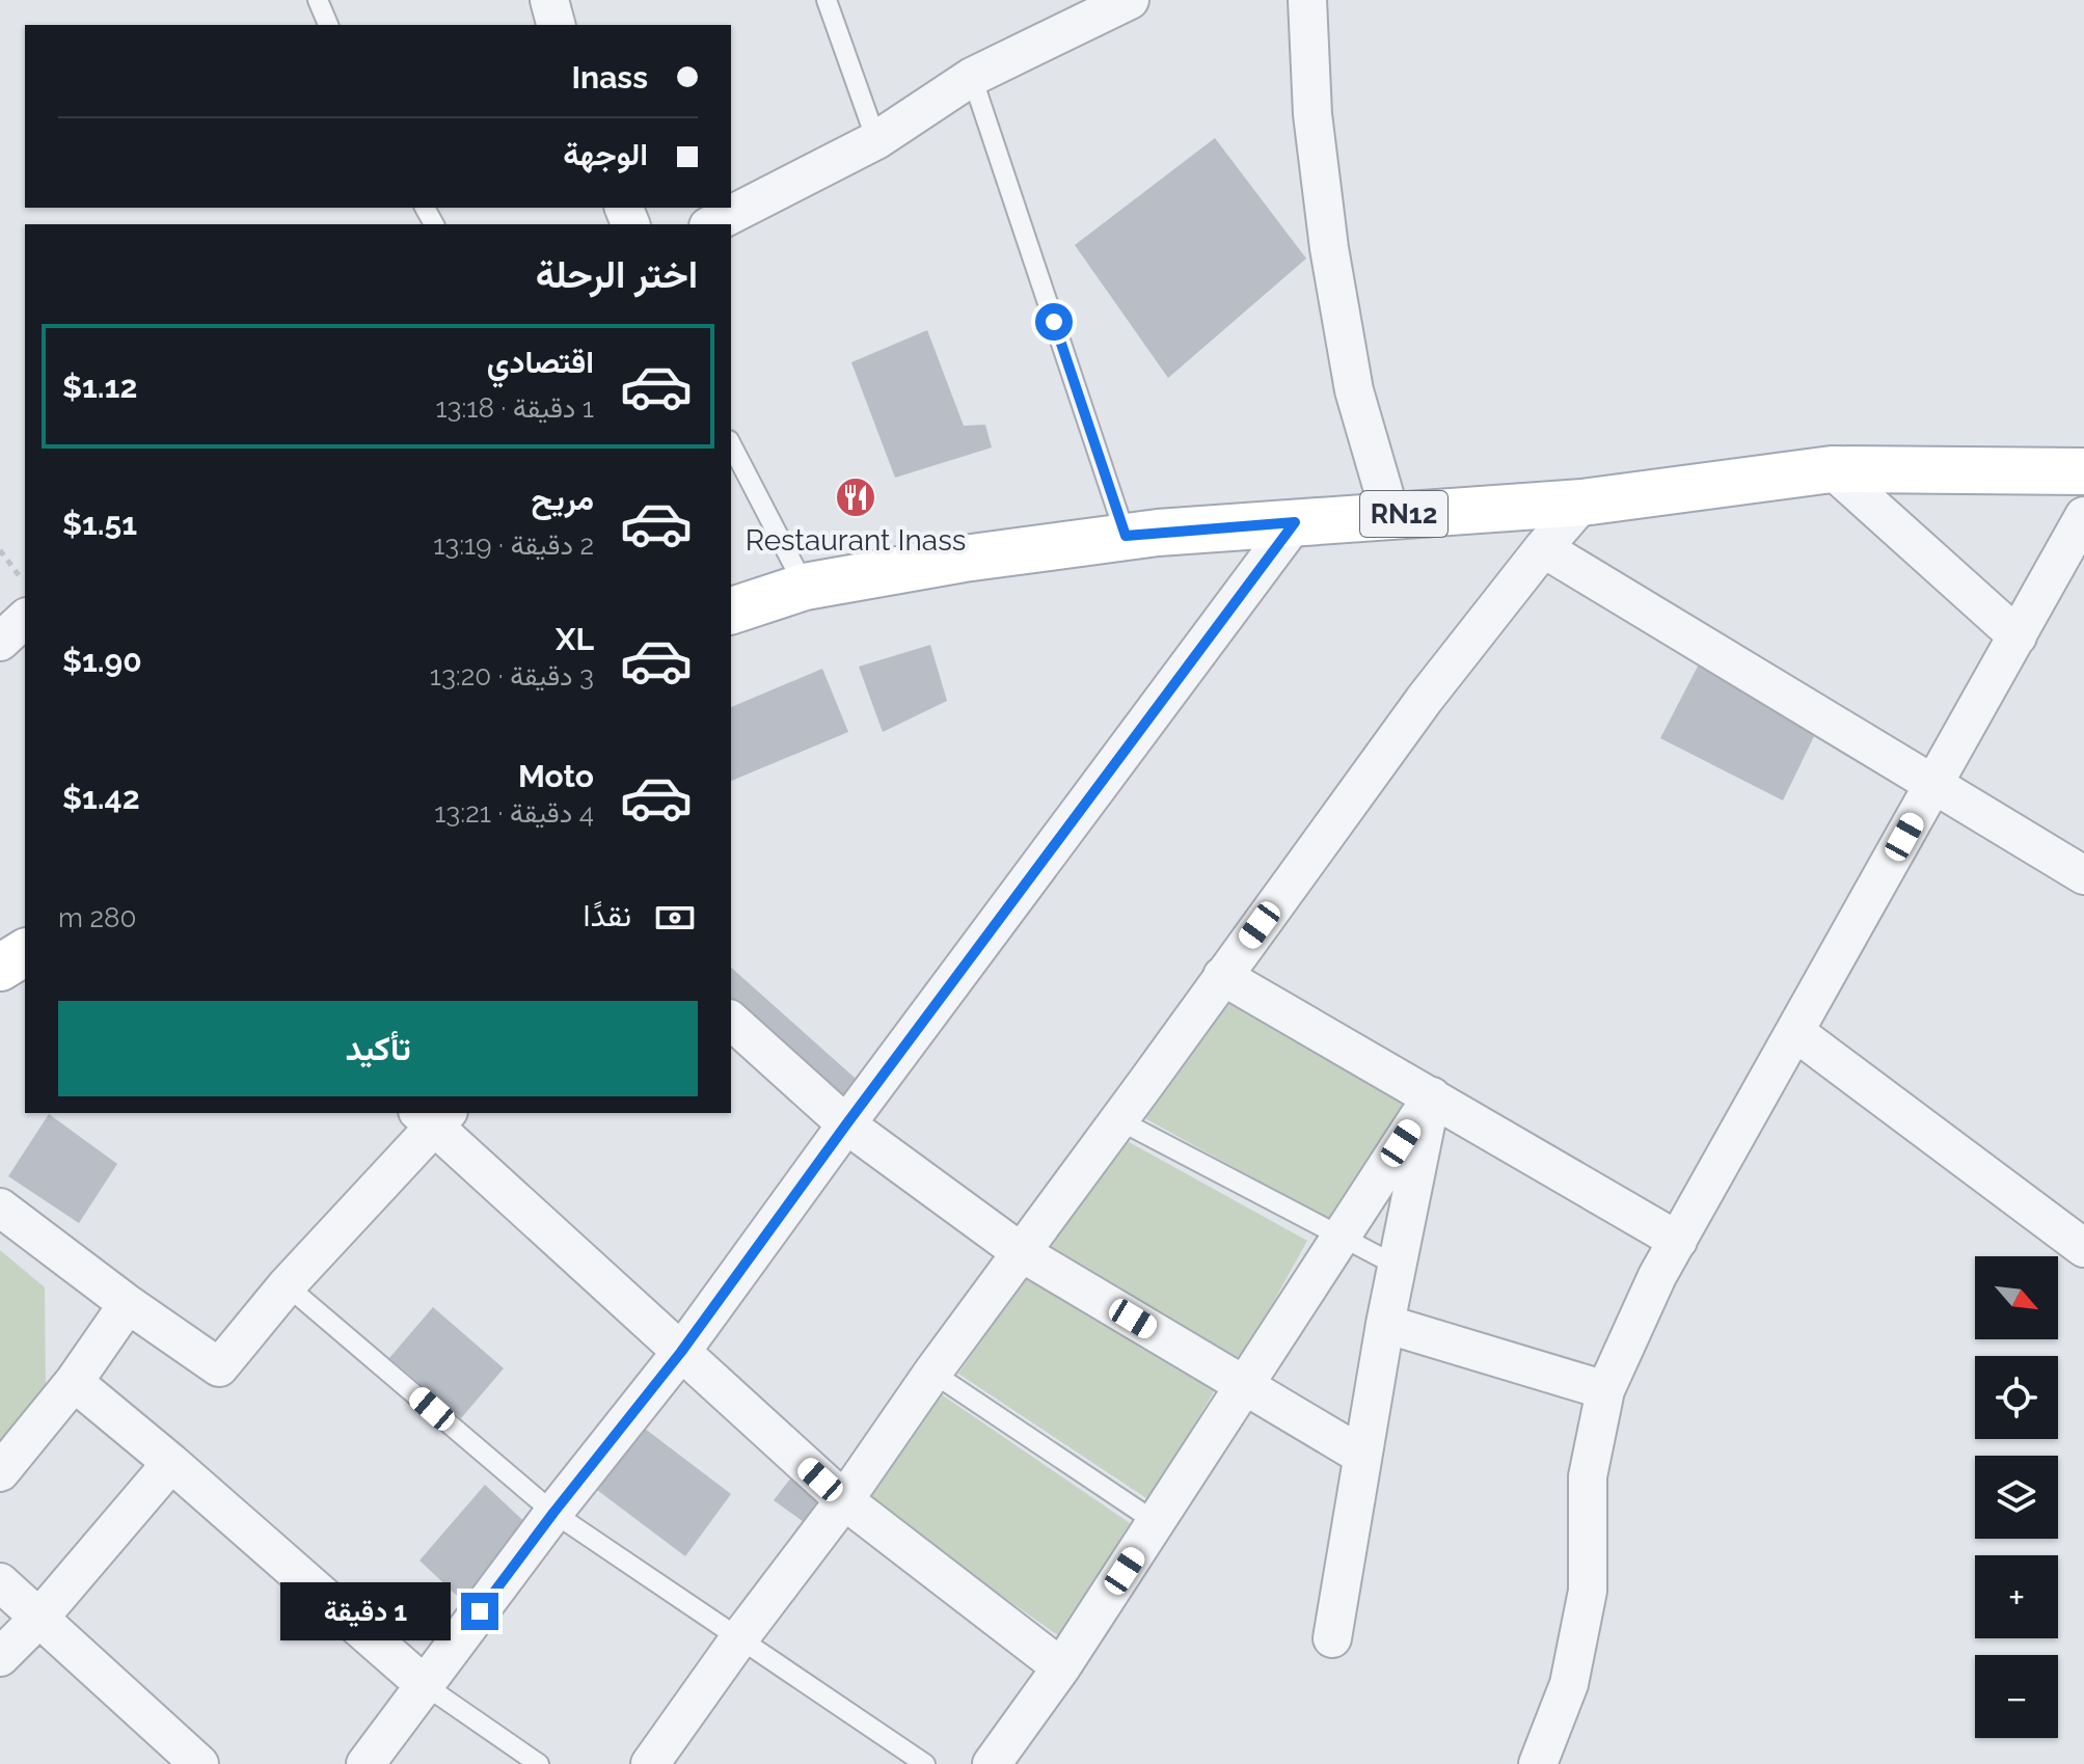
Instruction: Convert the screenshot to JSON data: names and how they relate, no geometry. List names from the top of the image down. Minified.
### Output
{"streets":{"main road":["RN12"]},"places":{"restaurant":["Restaurant Inass"]},"north":"bottom right","page":{"banner":["Inass","الوجهة"],"heading":"اختر الرحلة","list":[{"name":"اقتصادي","note":"1 دقيقة · 13:18","value":"$1.12"},{"name":"مريح","note":"2 دقيقة · 13:19","value":"$1.51"},{"name":"XL","note":"3 دقيقة · 13:20","value":"$1.90"},{"name":"Moto","note":"4 دقيقة · 13:21","value":"$1.42"}],"pay":["نقدًا","280 m"],"buttons":"تأكيد","map_buttons":["+","−"],"bubble":"1 دقيقة"}}
